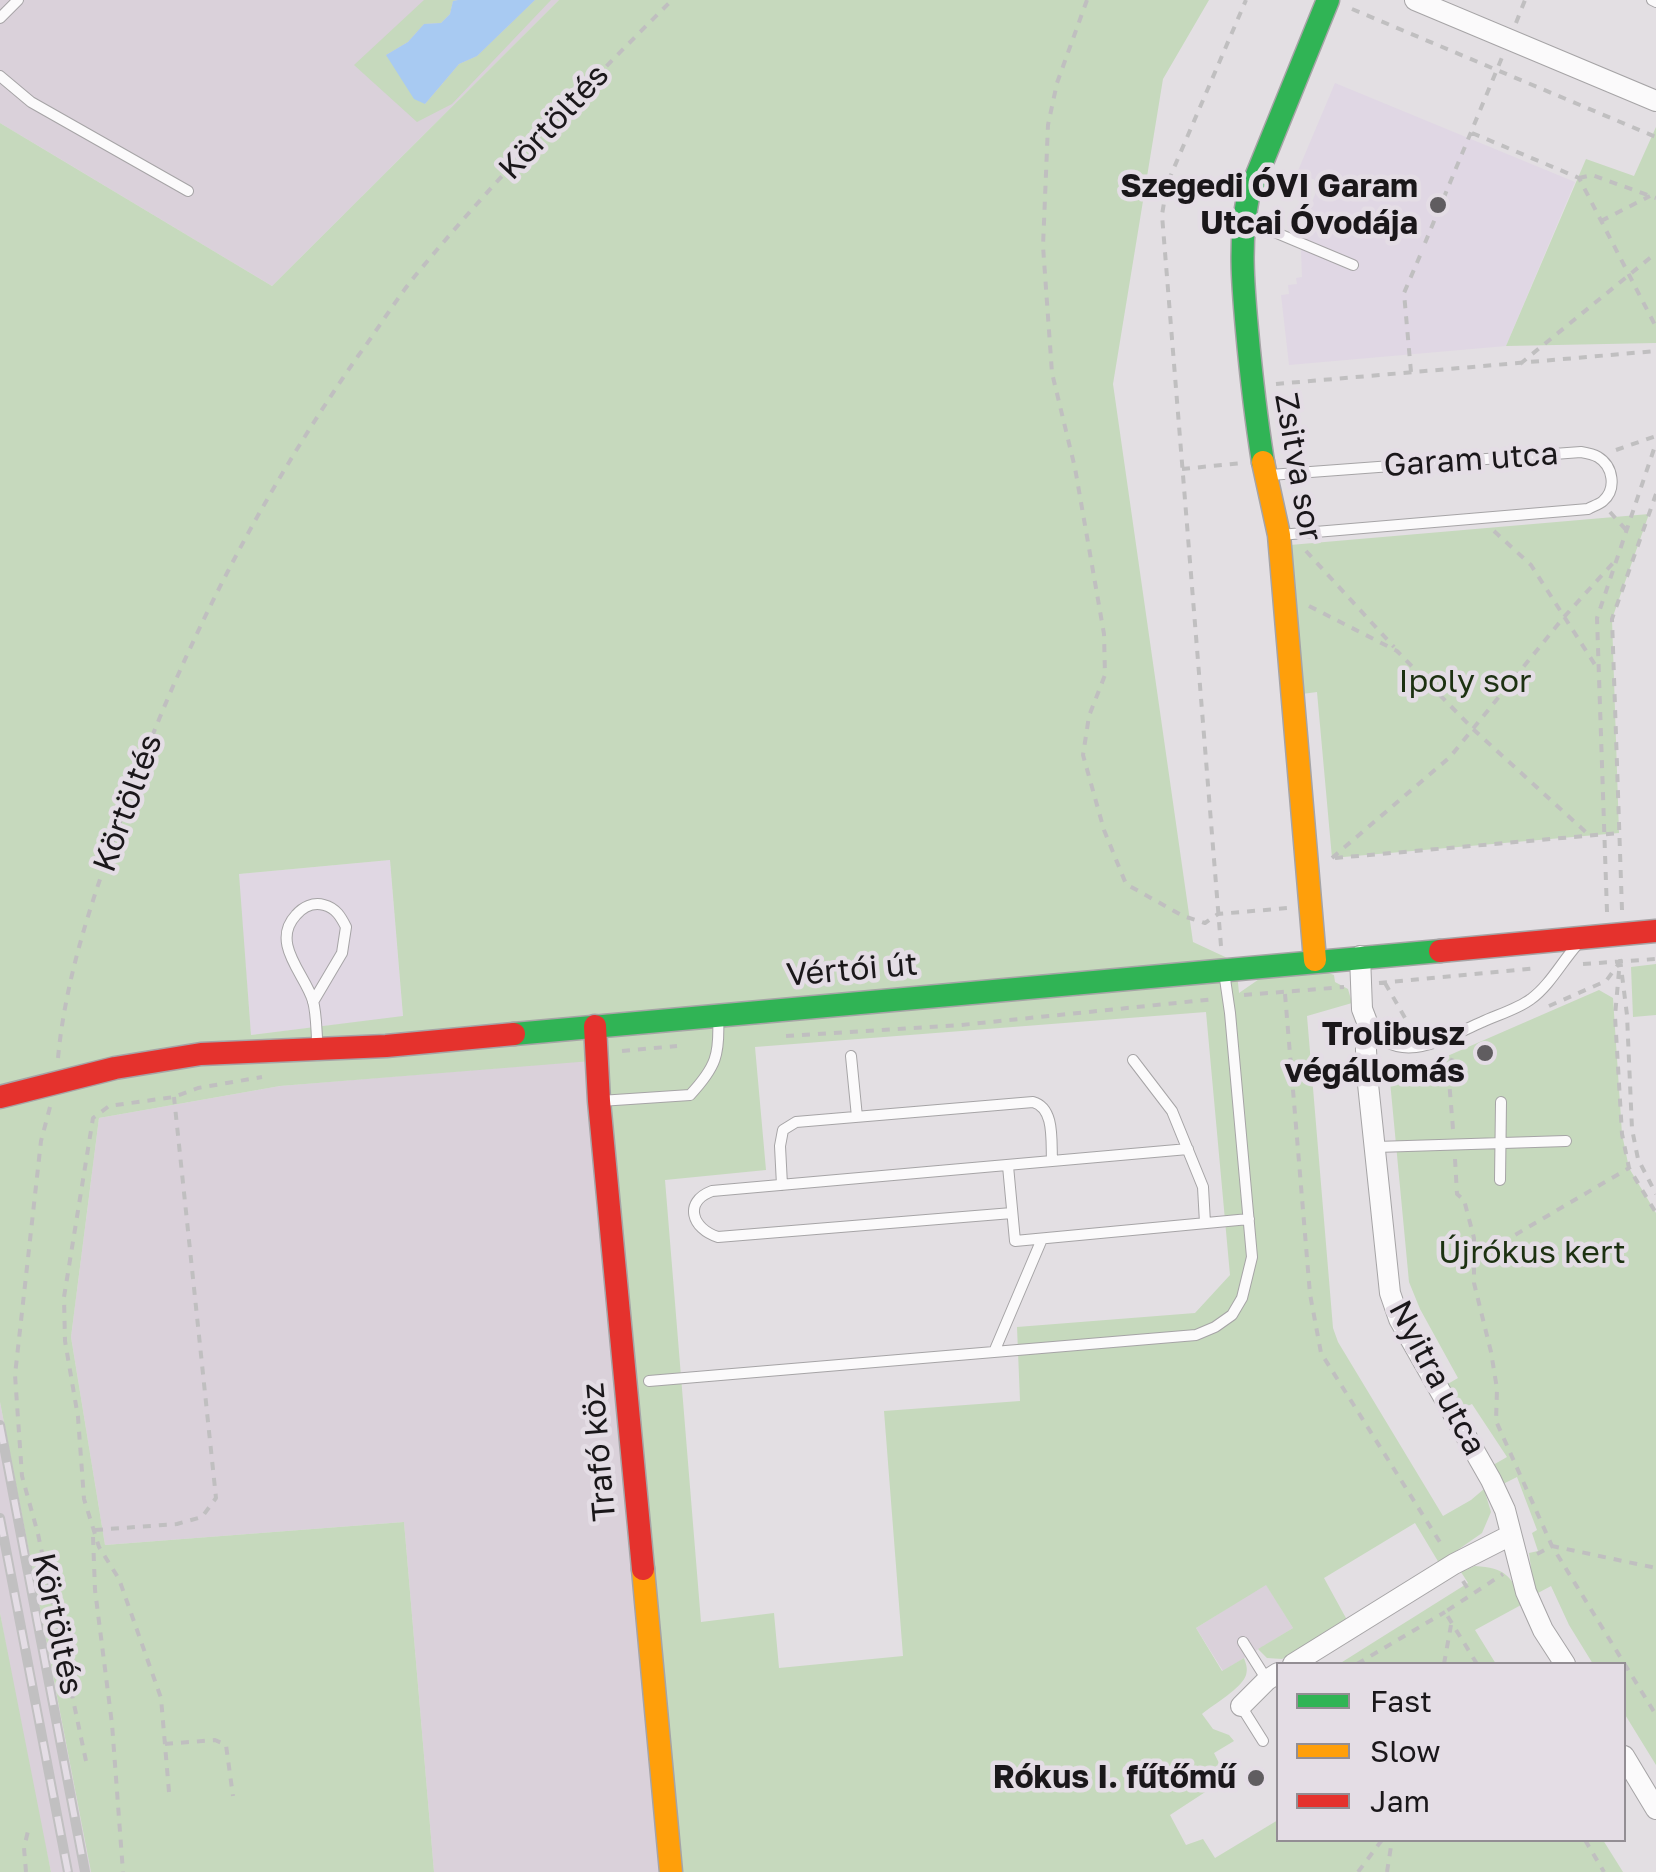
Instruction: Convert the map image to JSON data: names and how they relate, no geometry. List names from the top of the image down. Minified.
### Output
{"streets":{"street":["Zsitva sor","Vértói út","Nyitra utca","Trafó köz"],"lane":["Garam utca"],"path":["Körtöltés"]},"crossings":[["Körtöltés","Vértói út"],["Garam utca","Zsitva sor"],["Zsitva sor","Vértói út"],["Vértói út","Nyitra utca"],["Vértói út","Trafó köz"]],"parks":["Ipoly sor","Újrókus kert"],"places":["Szegedi ÓVI Garam Utcai Óvodája","Trolibusz végállomás","Rókus I. fűtőmű"],"legend":["Fast","Slow","Jam"]}
